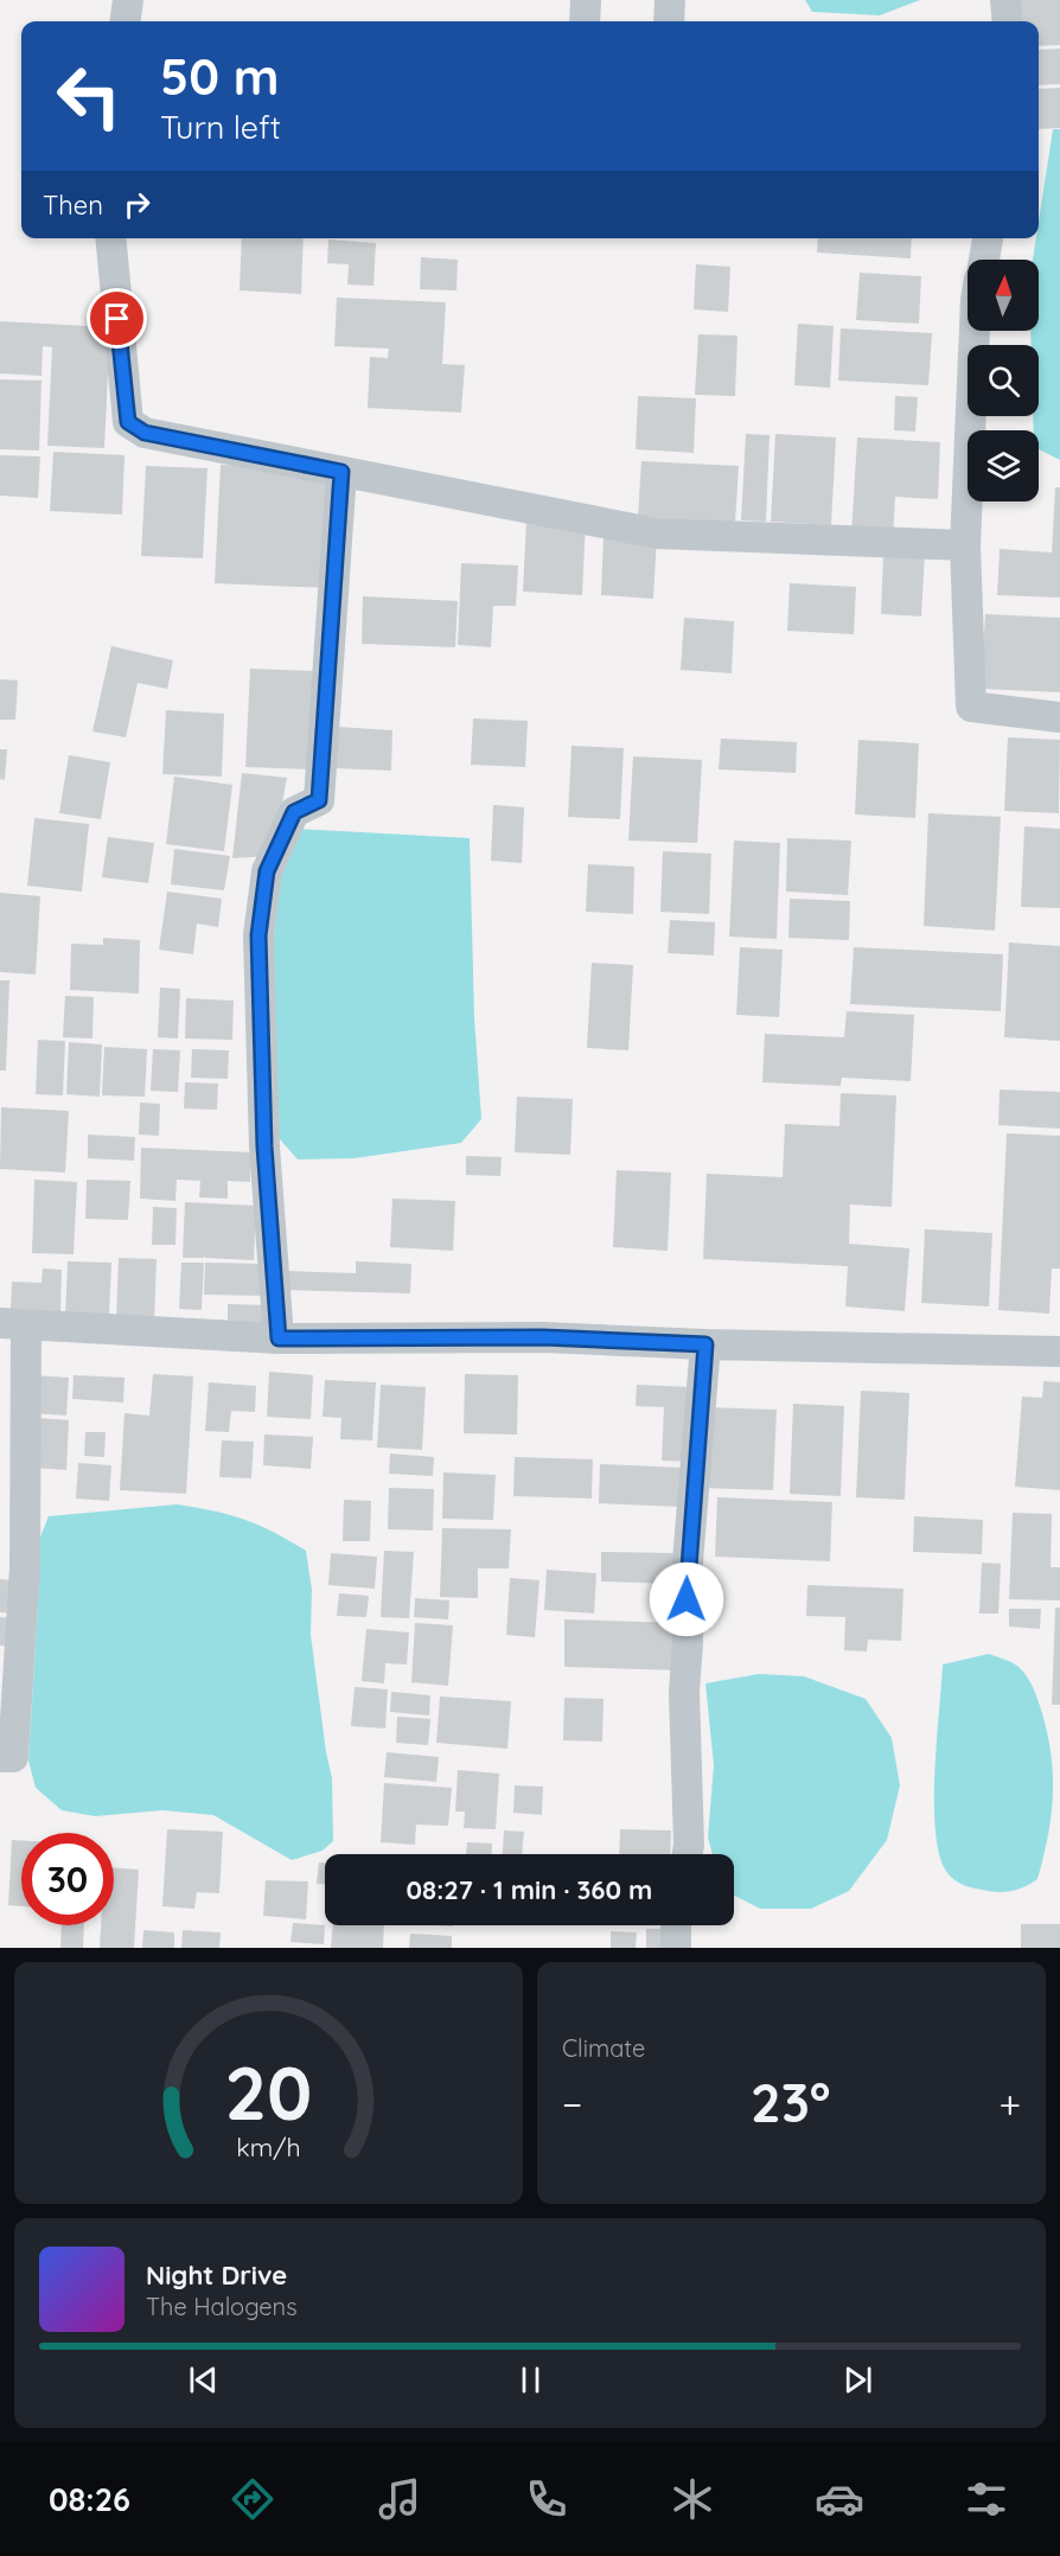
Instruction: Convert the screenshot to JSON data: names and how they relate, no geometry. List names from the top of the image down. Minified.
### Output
{"north":"top","page":{"turn":["50 m","Turn left"],"then":"Then","limit":"30","trip":"08:27 · 1 min · 360 m","tile":"Climate","heat":["−","23°","+"],"song":["Night Drive","The Halogens"],"tabs":"08:26","gauge":["20","km/h"]}}
